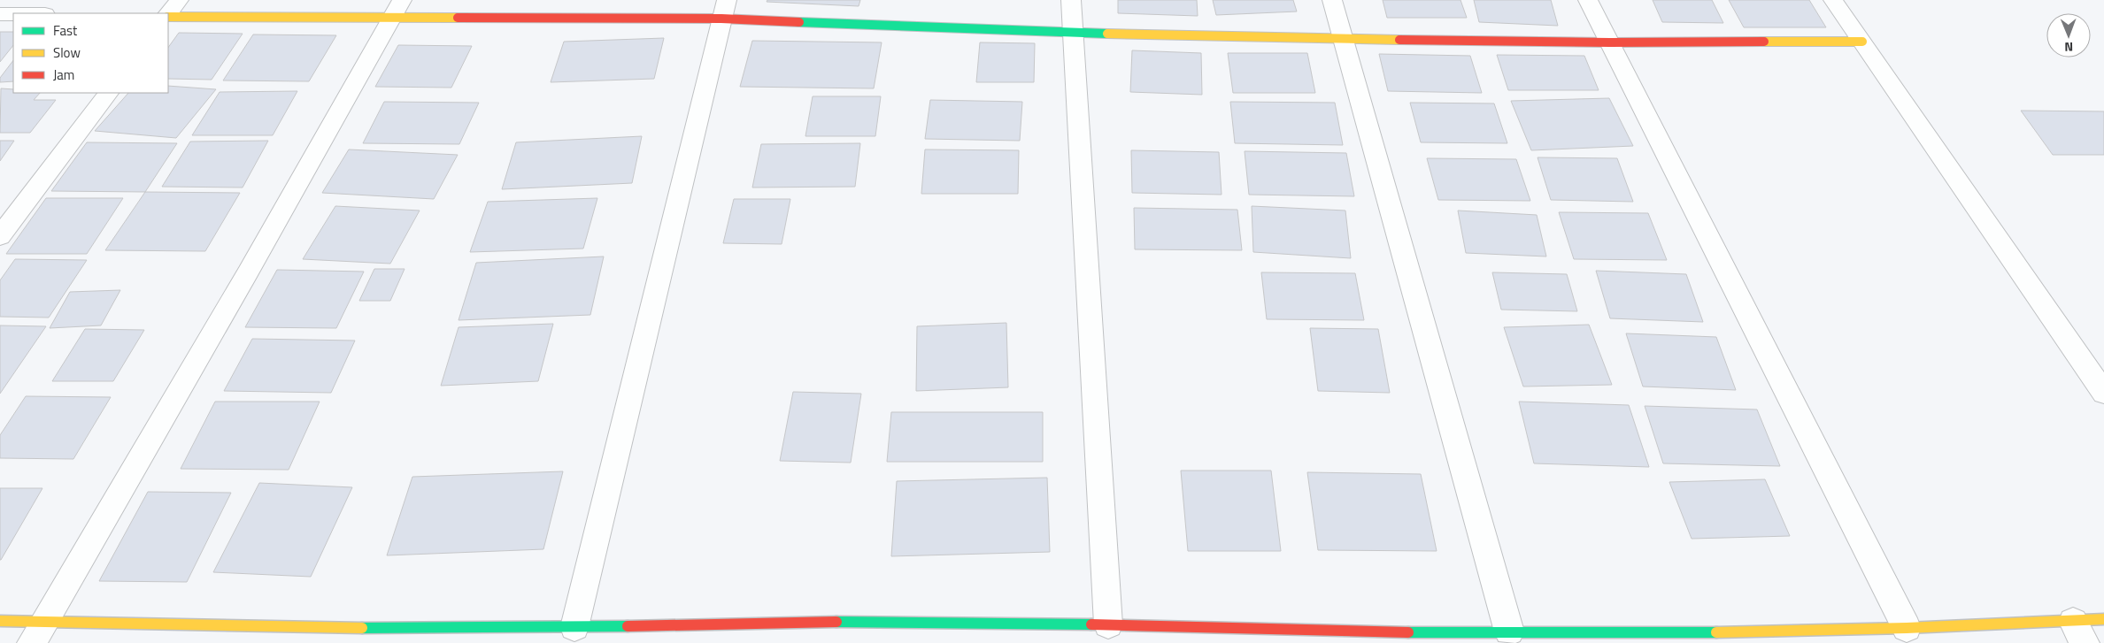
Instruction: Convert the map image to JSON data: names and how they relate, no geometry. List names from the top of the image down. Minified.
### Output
{"legend":["Fast","Slow","Jam"],"north":"bottom"}
